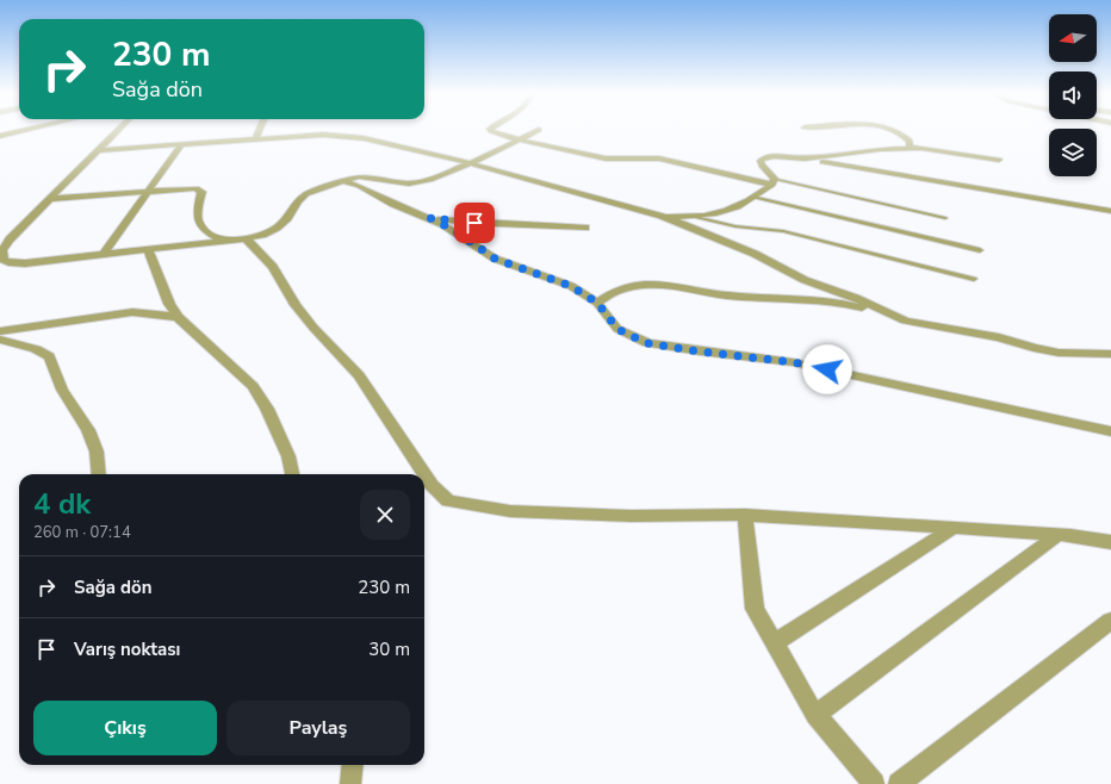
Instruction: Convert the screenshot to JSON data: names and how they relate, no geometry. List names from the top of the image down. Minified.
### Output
{"north":"left","page":{"turn":["230 m","Sağa dön"],"heading":["4 dk","260 m · 07:14"],"list":[{"name":"Sağa dön","value":"230 m"},{"name":"Varış noktası","value":"30 m"}],"buttons":["Çıkış","Paylaş"]}}
